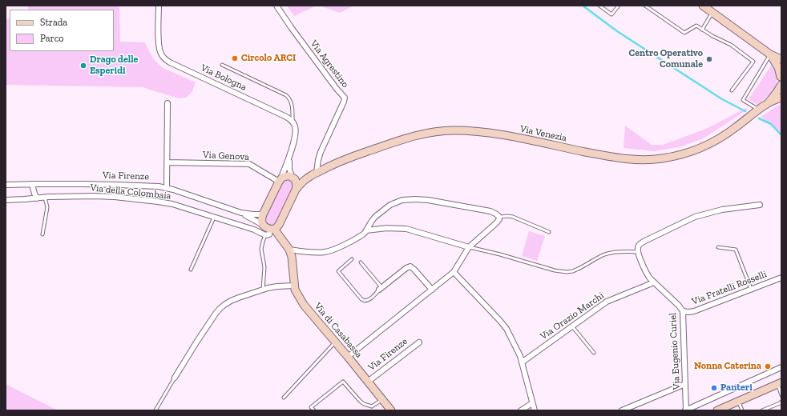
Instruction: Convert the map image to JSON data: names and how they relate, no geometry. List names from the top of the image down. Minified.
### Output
{"streets":{"street":["Via Agrestino","Via Bologna","Via Venezia","Via Genova","Via Firenze","Via della Colombaia","Via Fratelli Rosselli","Via Orazio Marchi","Via di Casabassa","Via Eugenio Curiel"]},"crossings":[["Via Agrestino","Via Venezia"],["Via Venezia","Via Genova"],["Via Venezia","Via Firenze"],["Via Firenze","Via di Casabassa"],["Via Fratelli Rosselli","Via Eugenio Curiel"],["Via Orazio Marchi","Via Eugenio Curiel"]],"places":["Circolo ARCI","Centro Operativo Comunale","Drago delle Esperidi","Nonna Caterina","Panteri"],"legend":["Strada","Parco"]}
